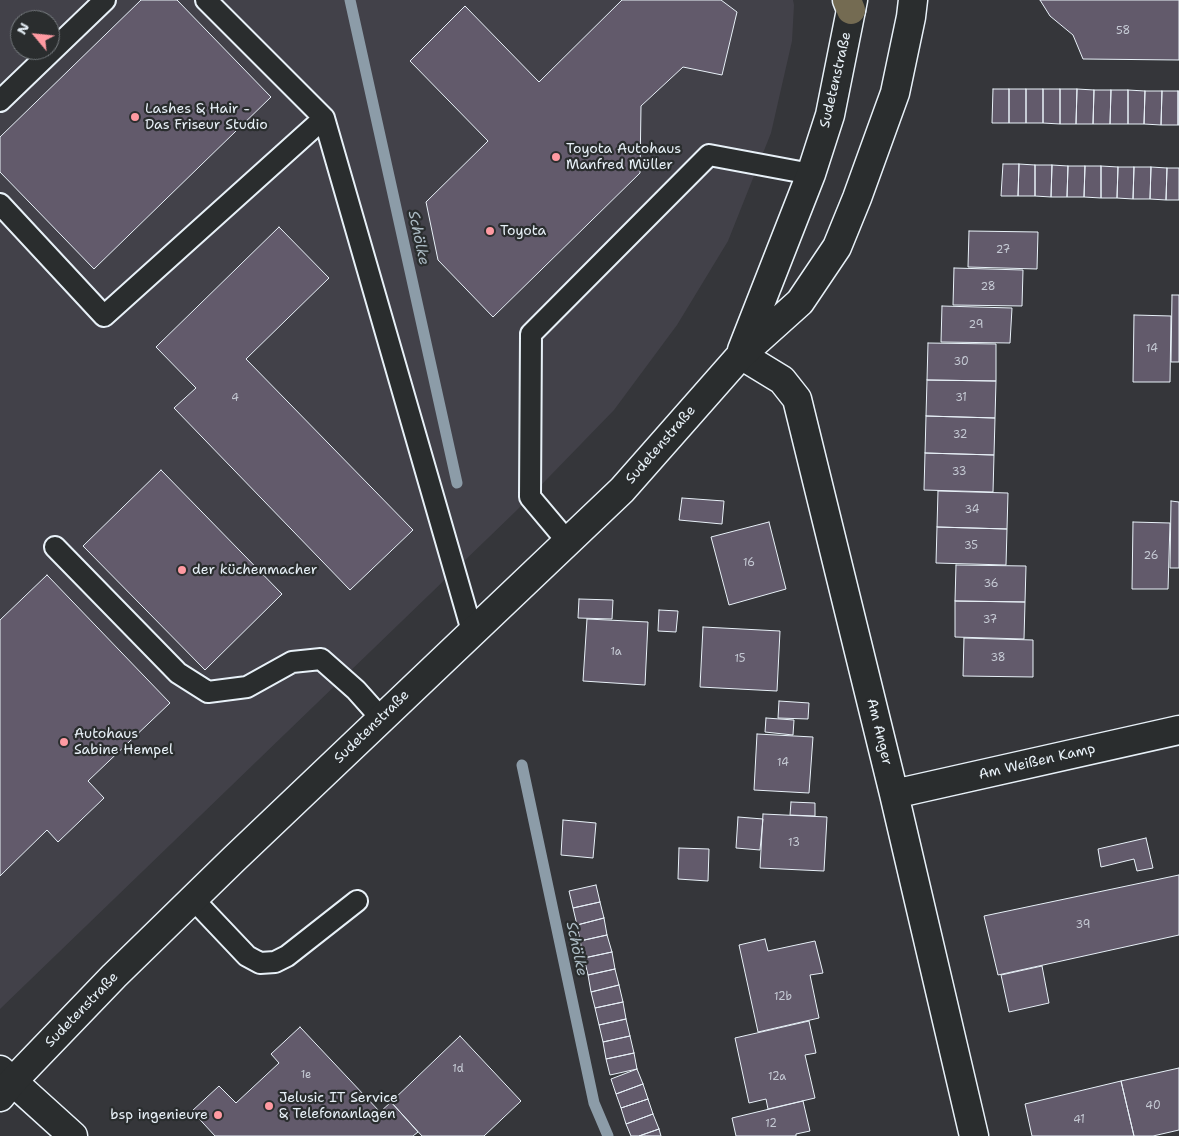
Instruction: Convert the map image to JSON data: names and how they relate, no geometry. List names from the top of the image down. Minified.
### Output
{"streets":{"street":["Sudetenstraße","Am Anger","Am Weißen Kamp"]},"crossings":[["Sudetenstraße","Am Anger"],["Am Anger","Am Weißen Kamp"]],"water":["Schölke"],"places":["Lashes & Hair - Das Friseur Studio","Toyota Autohaus Manfred Müller","Toyota","der küchenmacher","Autohaus Sabine Hempel","Jelusic IT Service & Telefonanlagen","bsp ingenieure"],"house_numbers":["58","27","28","29","14","30","4","31","32","33","34","35","26","16","36","37","1a","38","15","14","13","39","12b","1d","1e","12a","40","41","12"],"north":"top left"}
